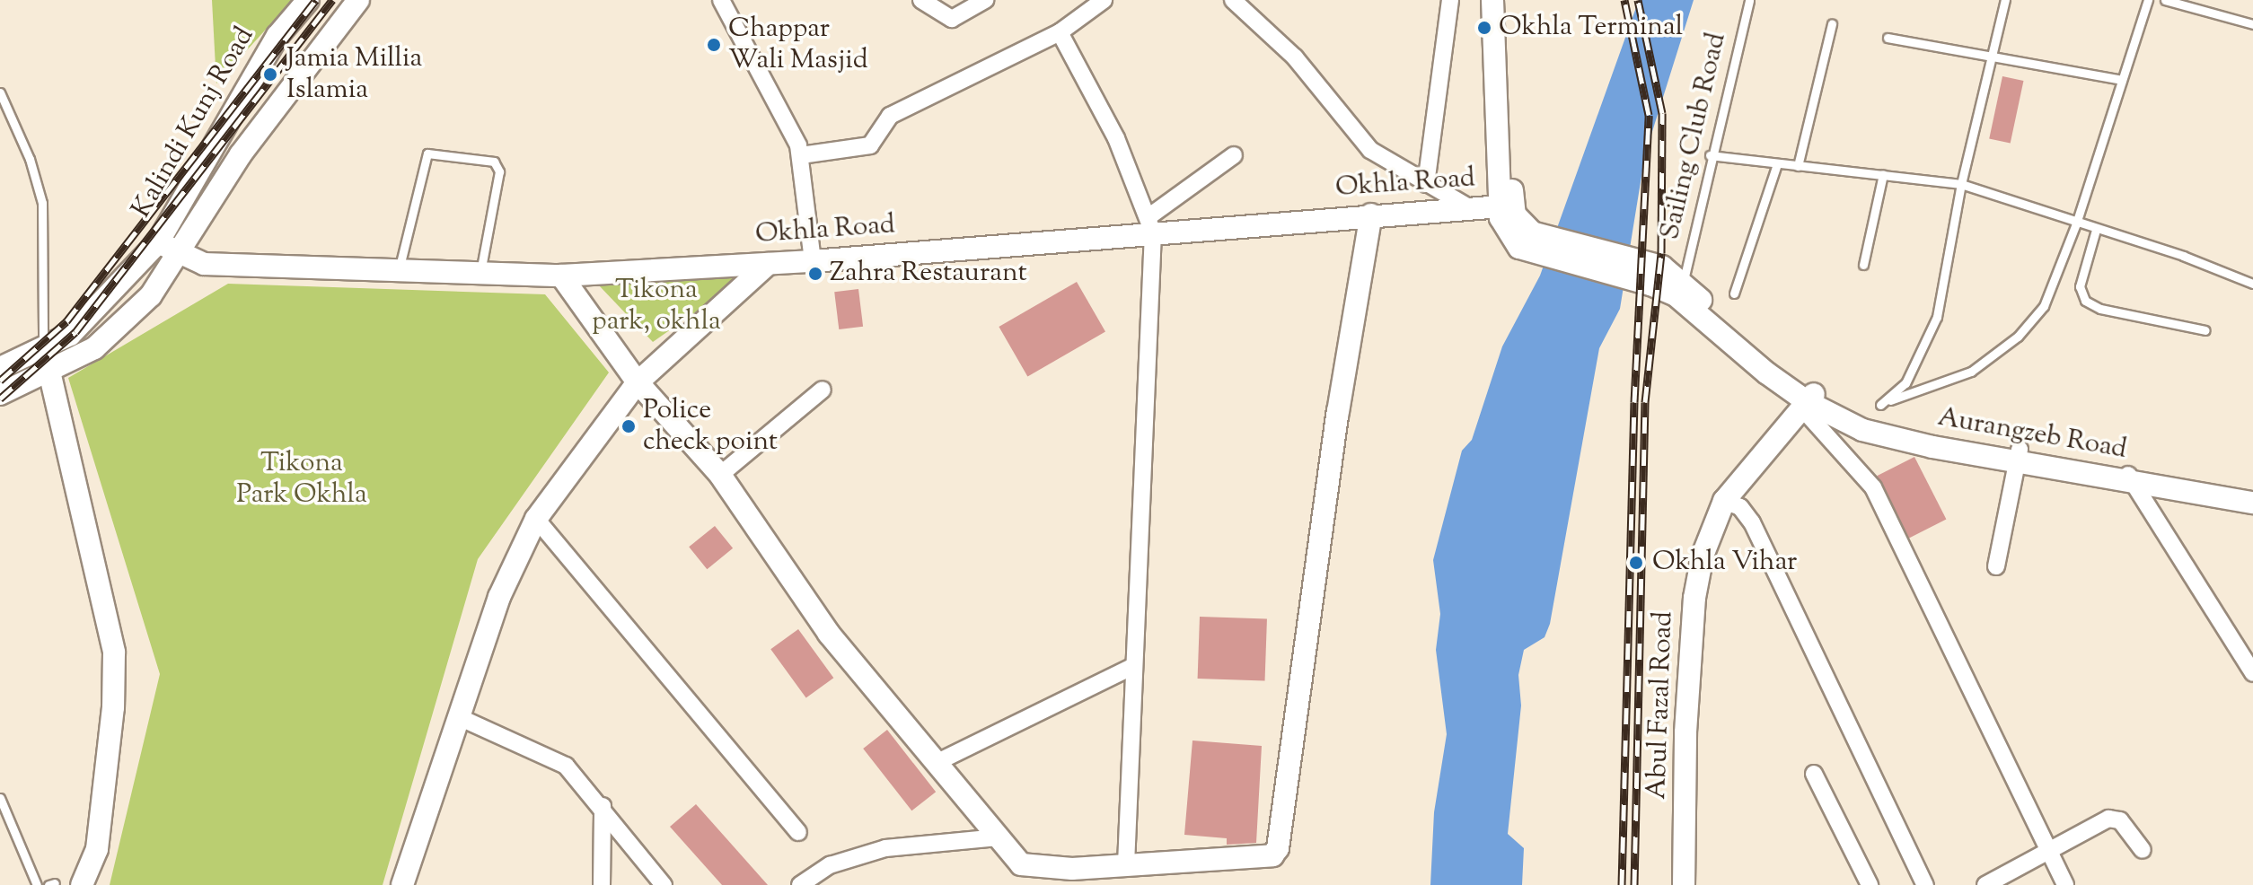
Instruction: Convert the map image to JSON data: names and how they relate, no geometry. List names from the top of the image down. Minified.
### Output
{"streets":{"street":["Kalindi Kunj Road","Okhla Road","Aurangzeb Road","Abul Fazal Road"],"lane":["Sailing Club Road"]},"crossings":[["Kalindi Kunj Road","Okhla Road"],["Aurangzeb Road","Abul Fazal Road"]],"parks":["Tikona park, okhla","Tikona Park Okhla"],"places":["Okhla Terminal","Chappar Wali Masjid","Jamia Millia Islamia","Zahra Restaurant","Police check point","Okhla Vihar"]}
